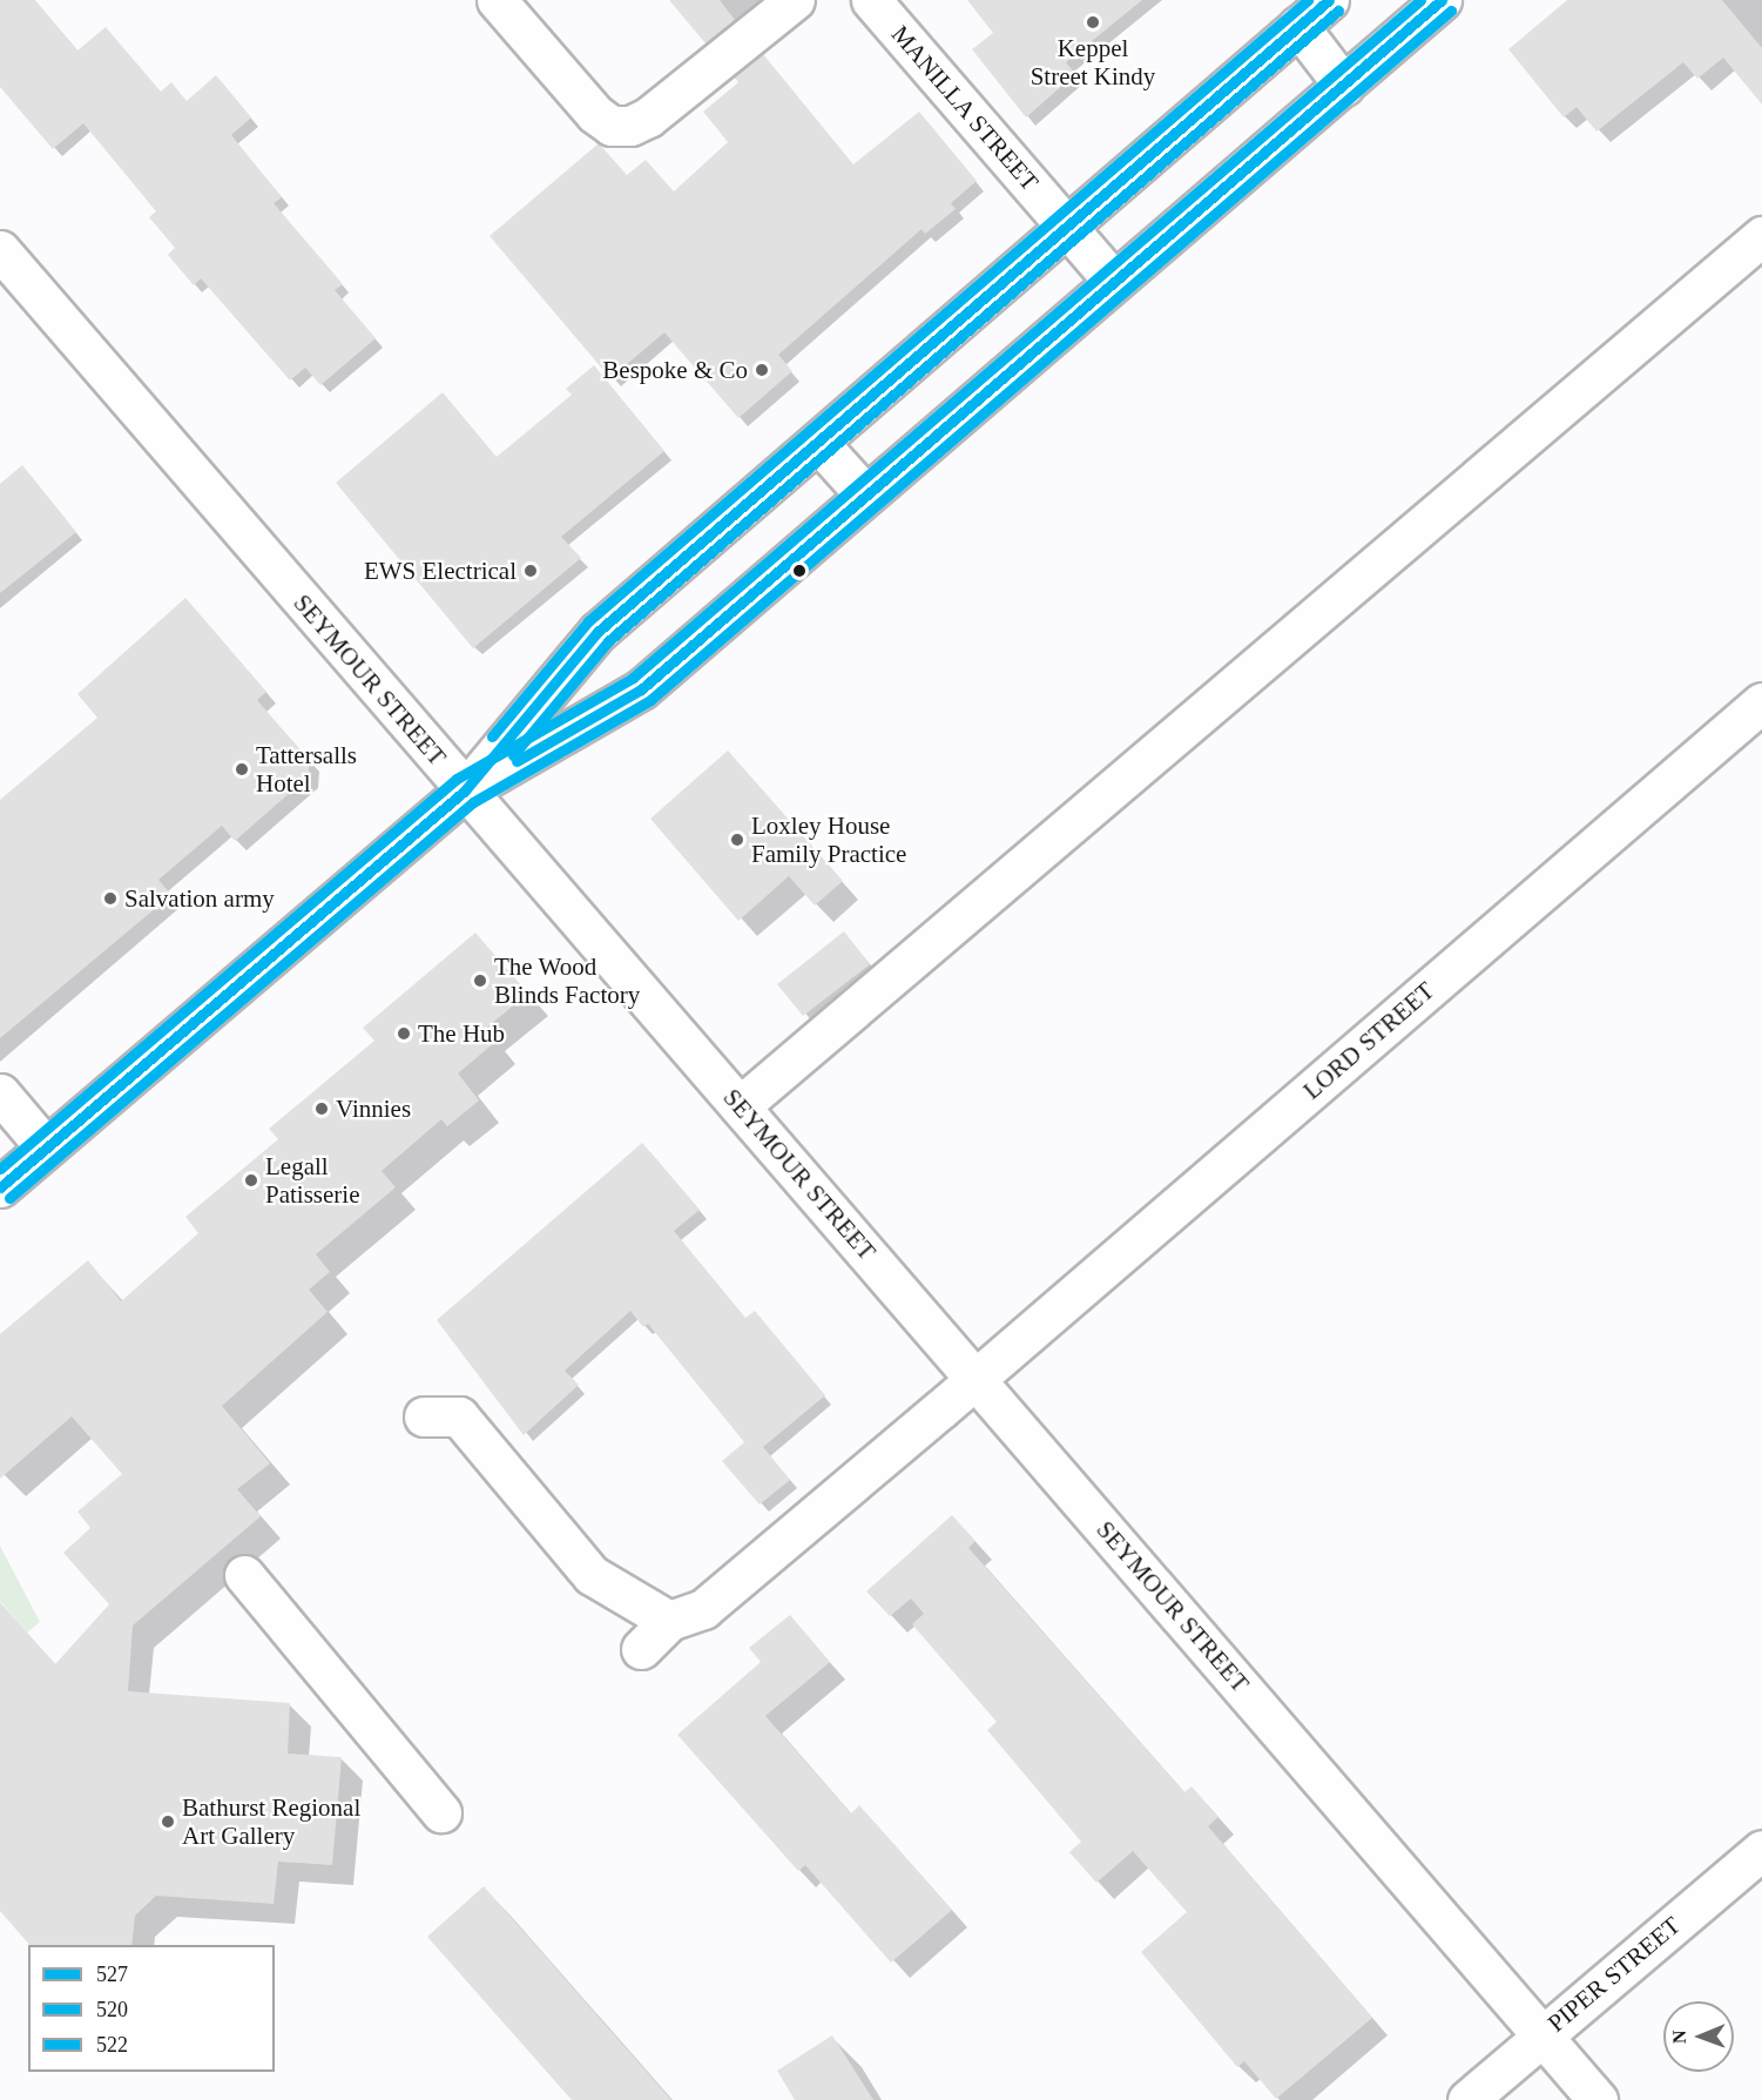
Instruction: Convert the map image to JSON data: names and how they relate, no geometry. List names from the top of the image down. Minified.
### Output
{"streets":{"street":["MANILLA STREET","SEYMOUR STREET","LORD STREET","PIPER STREET"]},"crossings":[["SEYMOUR STREET","LORD STREET"],["SEYMOUR STREET","PIPER STREET"]],"places":["Keppel Street Kindy","Bespoke & Co","EWS Electrical","Tattersalls Hotel","Loxley House Family Practice","Salvation army","The Wood Blinds Factory","The Hub","Vinnies","Legall Patisserie","Bathurst Regional Art Gallery"],"lines":["transit line 527","transit line 522","transit line 520"],"legend":["527","520","522"],"north":"left"}
